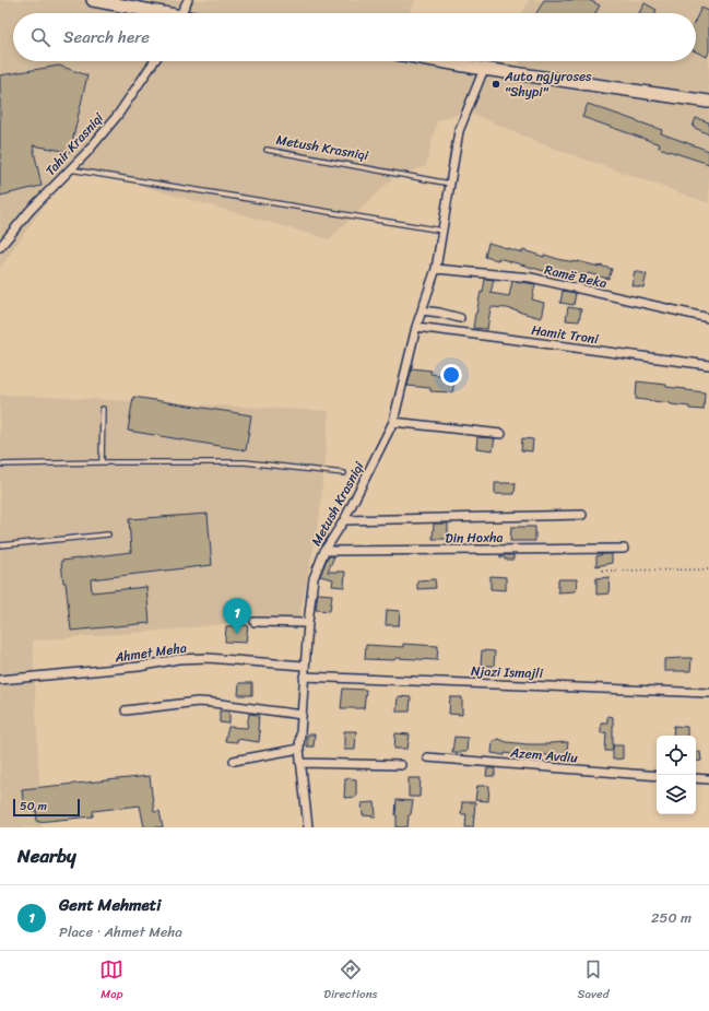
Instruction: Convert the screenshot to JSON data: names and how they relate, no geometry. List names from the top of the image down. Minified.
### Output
{"streets":{"street":["Tahir Krasniqi","Metush Krasniqi","Ramë Beka","Hamit Troni","Din Hoxha","Ahmet Meha","Njazi Ismajli","Azem Avdiu"]},"crossings":[["Metush Krasniqi","Ramë Beka"],["Metush Krasniqi","Hamit Troni"],["Metush Krasniqi","Din Hoxha"],["Metush Krasniqi","Ahmet Meha"],["Metush Krasniqi","Njazi Ismajli"]],"places":["Auto ngjyroses \"Shypi\""],"scale_bar":"50 m","page":{"search":"Search here","pins":"1","scale":"50 m","heading":"Nearby","list":[{"mark":"1","name":"Gent Mehmeti","note":"Place · Ahmet Meha","value":"250 m"}],"nav":["Map","Directions","Saved"]}}
